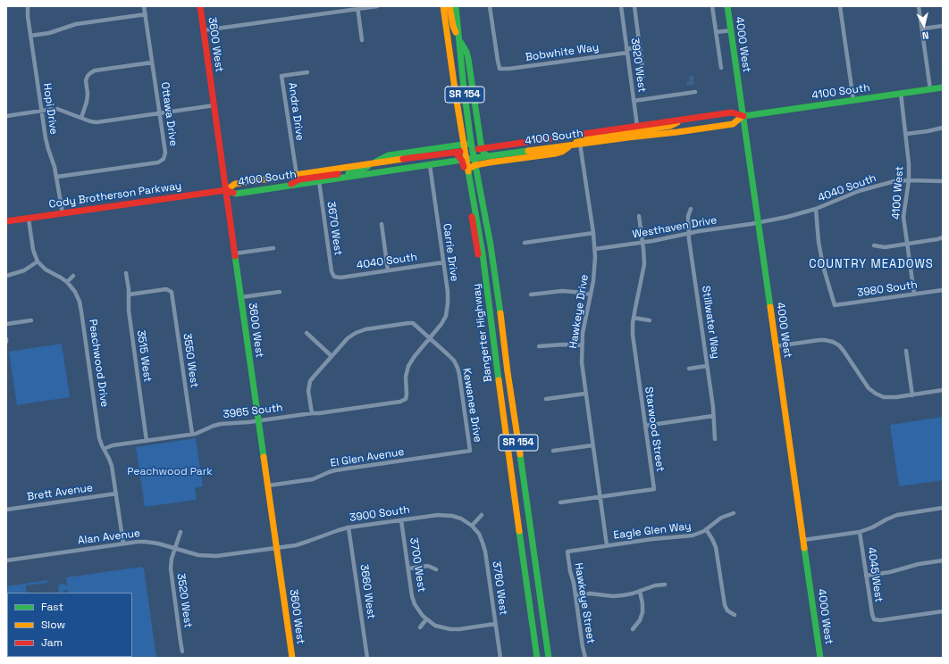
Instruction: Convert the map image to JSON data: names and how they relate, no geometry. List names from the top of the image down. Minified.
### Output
{"streets":{"main road":["3600 West","4000 West","4100 South","SR 154","Cody Brotherson Parkway","Bangerter Highway"],"street":["Bobwhite Way","3920 West","Hopi Drive","Andra Drive","Ottawa Drive","4040 South","4100 West","Westhaven Drive","3670 West","Carrie Drive","3980 South","Hawkeye Drive","Stillwater Way","3515 West","3550 West","Peachwood Drive","Kewanee Drive","3965 South","Starwood Street","El Glen Avenue","Brett Avenue","3900 South","Eagle Glen Way","Alan Avenue","3700 West","4045 West","3760 West","3660 West","3520 West","Hawkeye Street"]},"crossings":[["3600 West","4100 South"],["3600 West","Cody Brotherson Parkway"],["3600 West","3965 South"],["3600 West","El Glen Avenue"],["3600 West","3900 South"],["3600 West","Alan Avenue"],["4000 West","4100 South"],["4000 West","4040 South"],["4000 West","Westhaven Drive"],["Bobwhite Way","3920 West"],["3920 West","4100 South"],["4100 South","Andra Drive"],["4100 South","4100 West"],["4100 South","Cody Brotherson Parkway"],["4100 South","3670 West"],["4100 South","Carrie Drive"],["4100 South","Hawkeye Drive"],["4100 South","Bangerter Highway"],["Hopi Drive","Ottawa Drive"],["Hopi Drive","Cody Brotherson Parkway"],["4040 South","4100 West"],["4040 South","Westhaven Drive"],["4040 South","3670 West"],["4040 South","Carrie Drive"],["4040 South","3980 South"],["4100 West","3980 South"],["Westhaven Drive","Hawkeye Drive"],["Westhaven Drive","Stillwater Way"],["Westhaven Drive","Starwood Street"],["Carrie Drive","Kewanee Drive"],["Carrie Drive","3965 South"],["Hawkeye Drive","Starwood Street"],["Hawkeye Drive","Eagle Glen Way"],["3515 West","3550 West"],["3515 West","3965 South"],["3550 West","3965 South"],["Peachwood Drive","3965 South"],["Peachwood Drive","Brett Avenue"],["Peachwood Drive","Alan Avenue"],["Kewanee Drive","3965 South"],["Kewanee Drive","El Glen Avenue"],["3900 South","Alan Avenue"],["3900 South","3700 West"],["3900 South","3760 West"],["3900 South","3660 West"],["Eagle Glen Way","Hawkeye Street"],["Alan Avenue","3520 West"]],"districts":["COUNTRY MEADOWS"],"parks":["Peachwood Park"],"legend":["Fast","Slow","Jam"],"north":"bottom"}
